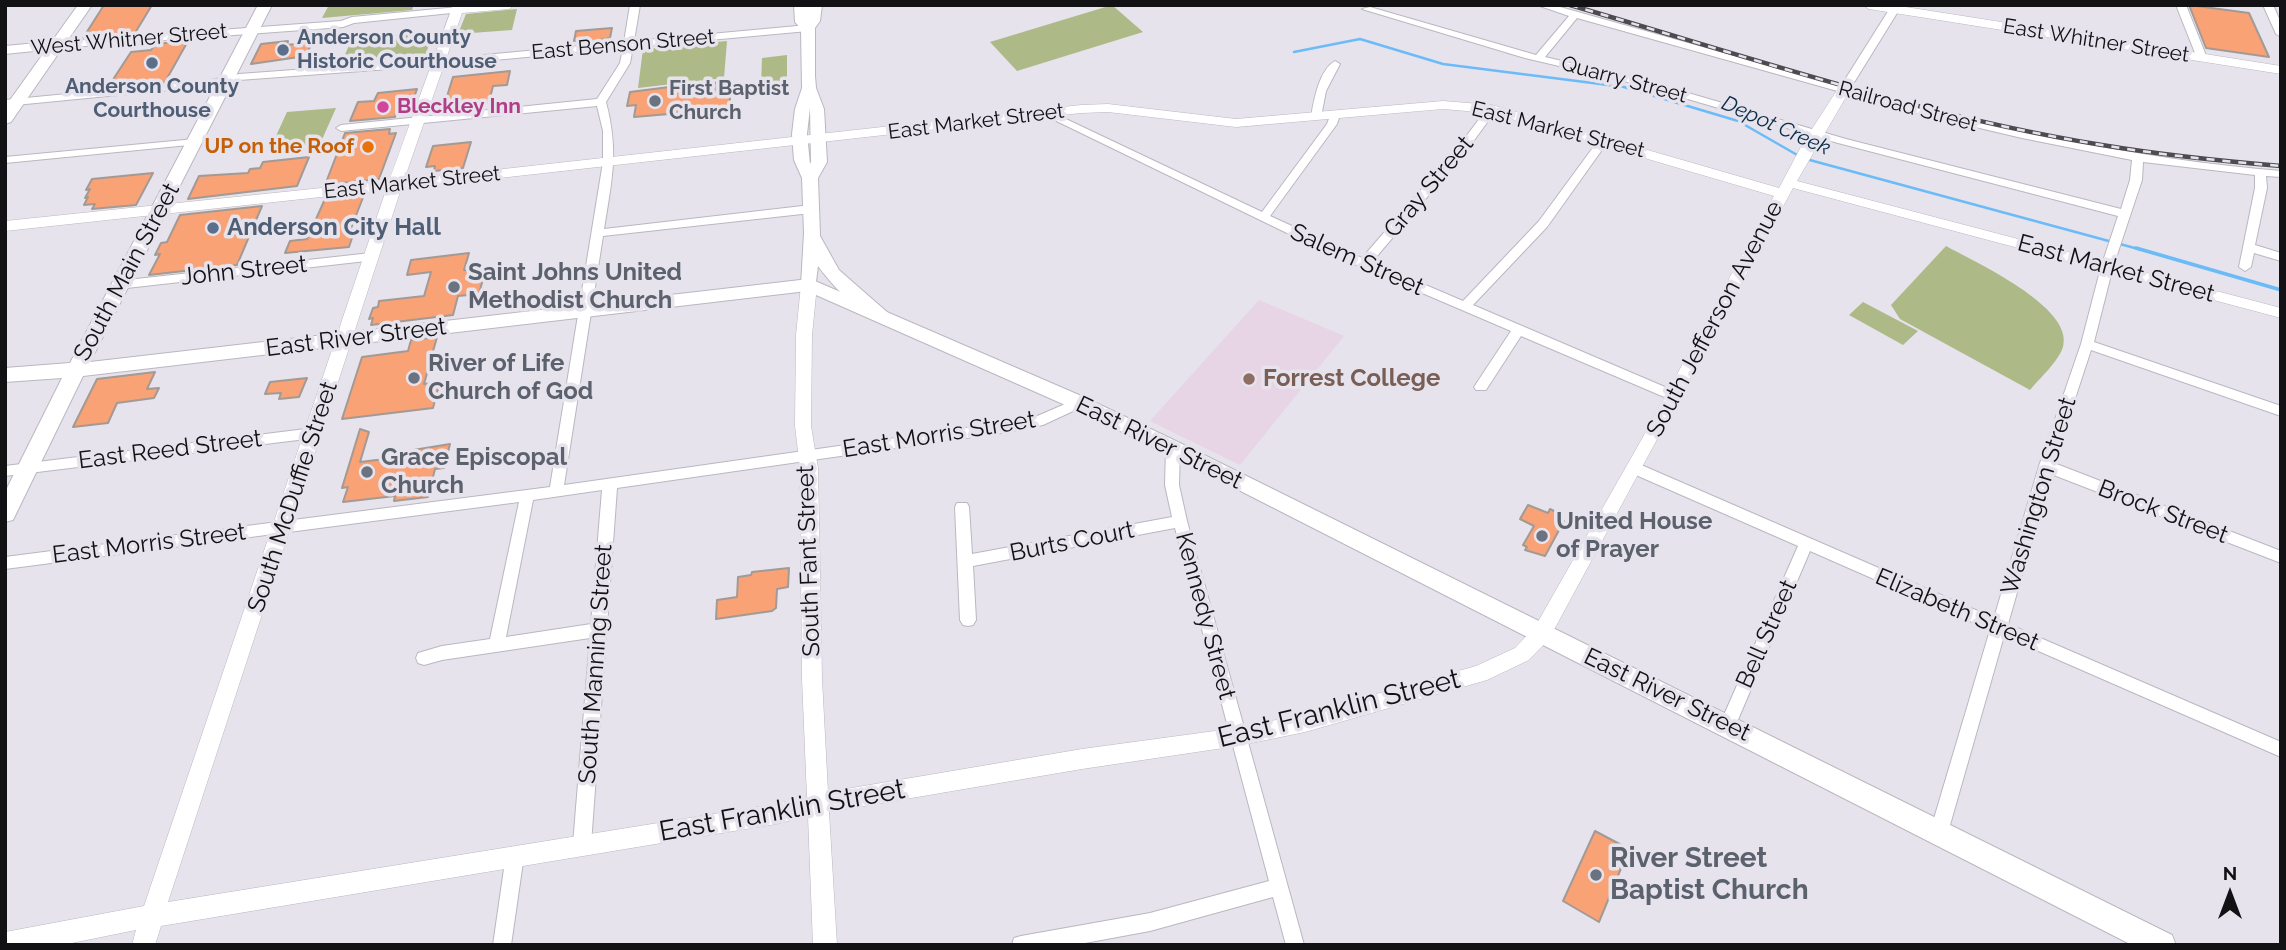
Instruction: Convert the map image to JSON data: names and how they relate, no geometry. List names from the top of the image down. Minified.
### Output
{"streets":{"main road":["West Whitner Street","South Main Street","East River Street","South Fant Street"],"street":["East Whitner Street","East Benson Street","Quarry Street","Railroad Street","East Market Street","Gray Street","Salem Street","John Street","South Jefferson Avenue","East Morris Street","East Reed Street","Washington Street","South McDuffie Street","Brock Street","Burts Court","Elizabeth Street","Kennedy Street","Bell Street","South Manning Street","East Franklin Street"]},"crossings":[["West Whitner Street","South Main Street"],["East Whitner Street","South Jefferson Avenue"],["East Benson Street","South Main Street"],["East Benson Street","South McDuffie Street"],["East Benson Street","South Fant Street"],["Quarry Street","South Jefferson Avenue"],["Quarry Street","Washington Street"],["Railroad Street","South Jefferson Avenue"],["Railroad Street","Washington Street"],["East Market Street","Gray Street"],["East Market Street","Salem Street"],["East Market Street","South Main Street"],["East Market Street","South Jefferson Avenue"],["East Market Street","Washington Street"],["East Market Street","South McDuffie Street"],["East Market Street","South Fant Street"],["Gray Street","Salem Street"],["Salem Street","South Jefferson Avenue"],["John Street","South Main Street"],["John Street","South McDuffie Street"],["South Main Street","East River Street"],["South Main Street","East Reed Street"],["South Jefferson Avenue","East River Street"],["South Jefferson Avenue","Elizabeth Street"],["South Jefferson Avenue","East Franklin Street"],["East River Street","East Morris Street"],["East River Street","Washington Street"],["East River Street","South McDuffie Street"],["East River Street","South Fant Street"],["East River Street","Kennedy Street"],["East River Street","Bell Street"],["East River Street","East Franklin Street"],["East Morris Street","South McDuffie Street"],["East Morris Street","South Fant Street"],["East Morris Street","South Manning Street"],["East Reed Street","South McDuffie Street"],["Washington Street","Brock Street"],["Washington Street","Elizabeth Street"],["South McDuffie Street","East Franklin Street"],["Burts Court","Kennedy Street"],["South Fant Street","East Franklin Street"],["Elizabeth Street","Bell Street"],["Kennedy Street","East Franklin Street"],["South Manning Street","East Franklin Street"]],"water":["Depot Creek"],"places":["Anderson County Historic Courthouse","Anderson County Courthouse","First Baptist Church","Bleckley Inn","UP on the Roof","Anderson City Hall","Saint Johns United Methodist Church","River of Life Church of God","Forrest College","Grace Episcopal Church","United House of Prayer","River Street Baptist Church"],"north":"top"}
